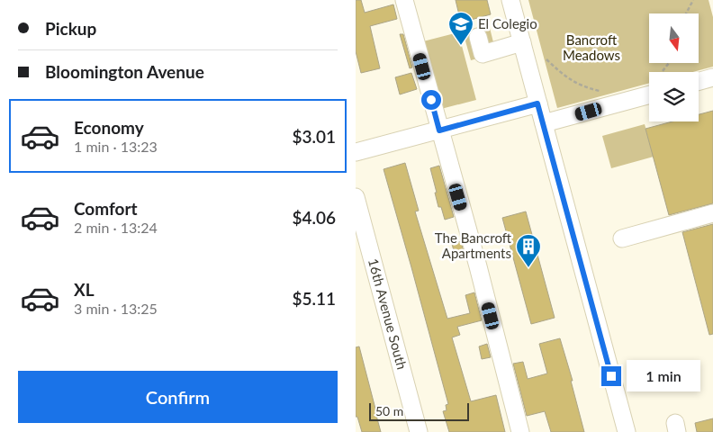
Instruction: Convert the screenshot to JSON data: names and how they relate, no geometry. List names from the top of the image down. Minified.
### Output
{"streets":{"street":["16th Avenue South"]},"parks":["Bancroft Meadows"],"places":{"school or university":["El Colegio"],"building":["The Bancroft Apartments"]},"scale_bar":"50 m","north":"bottom","page":{"banner":["Pickup","Bloomington Avenue"],"list":[{"name":"Economy","note":"1 min · 13:23","value":"$3.01"},{"name":"Comfort","note":"2 min · 13:24","value":"$4.06"},{"name":"XL","note":"3 min · 13:25","value":"$5.11"}],"bubble":"1 min","buttons":"Confirm","scale":"50 m"}}
